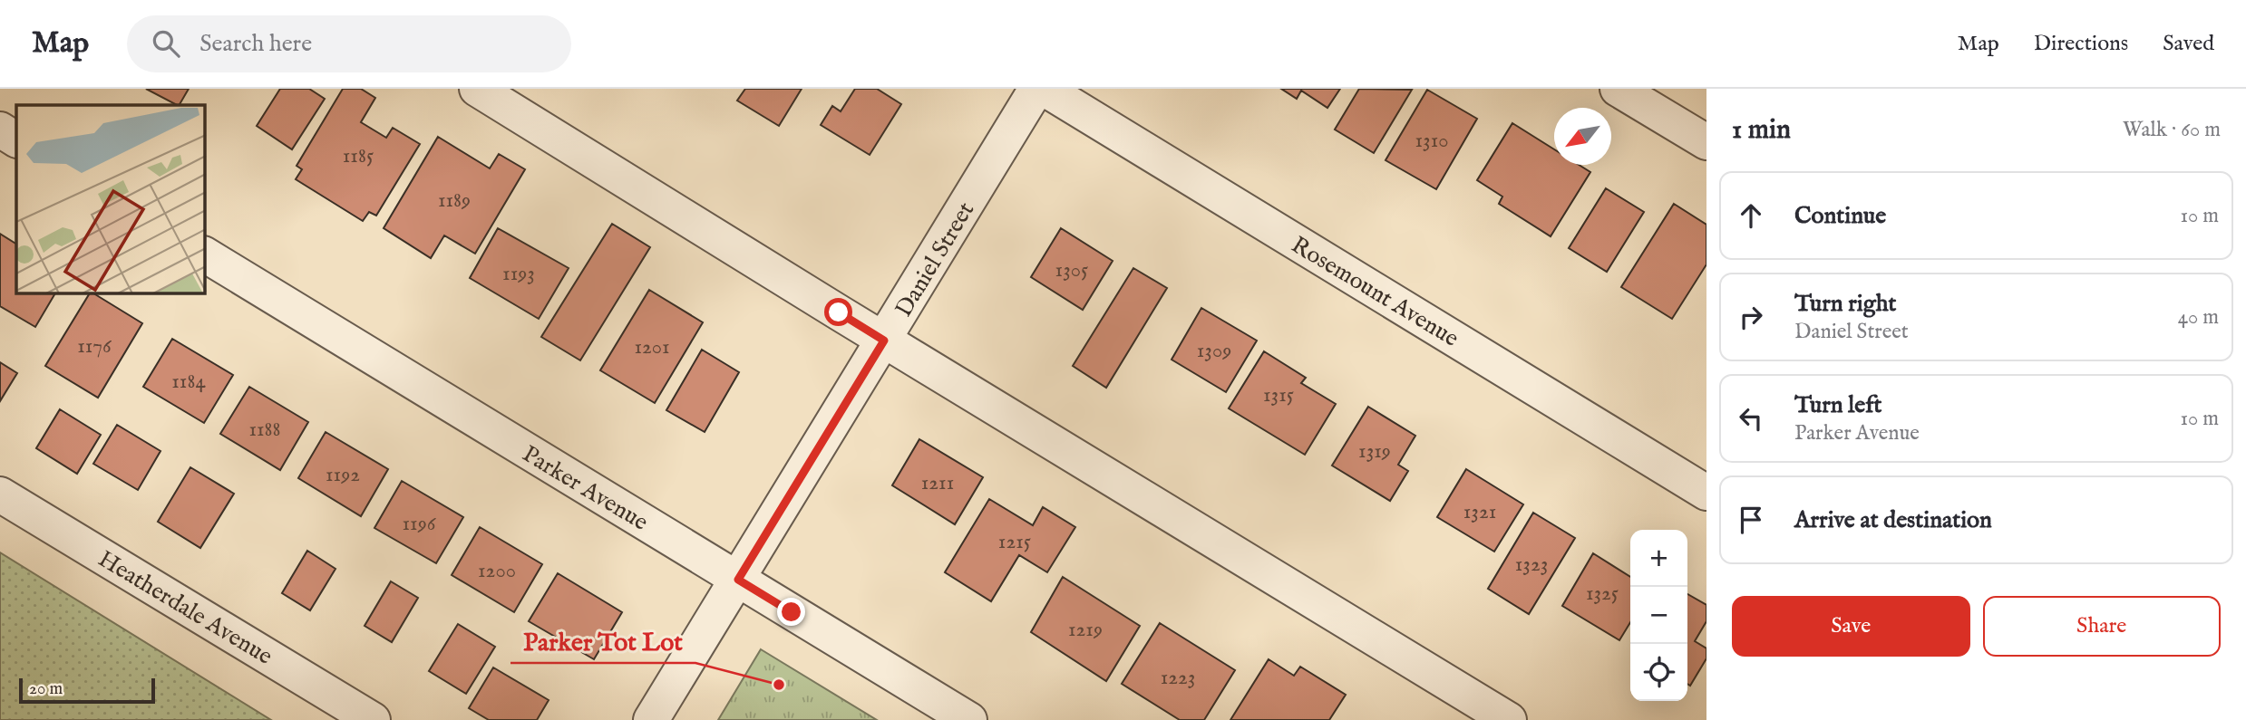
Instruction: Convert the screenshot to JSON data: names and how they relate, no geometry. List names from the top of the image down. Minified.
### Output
{"streets":{"street":["Daniel Street","Rosemount Avenue","Parker Avenue","Heatherdale Avenue"]},"crossings":[["Daniel Street","Parker Avenue"]],"places":["Parker Tot Lot"],"house_numbers":["1310","1185","1189","1305","1193","1176","1201","1309","1184","1315","1188","1319","1192","1211","1321","1196","1215","1323","1200","1325","1219","1223"],"scale_bar":"20 m","north":"bottom left","page":{"header":"Map","search":"Search here","nav":["Map","Directions","Saved"],"heading":["1 min","Walk · 60 m"],"list":[["Continue","10 m"],["Turn right","Daniel Street","40 m"],["Turn left","Parker Avenue","10 m"],"Arrive at destination"],"map_buttons":["+","−"],"buttons":["Save","Share"],"scale":"20 m"}}
